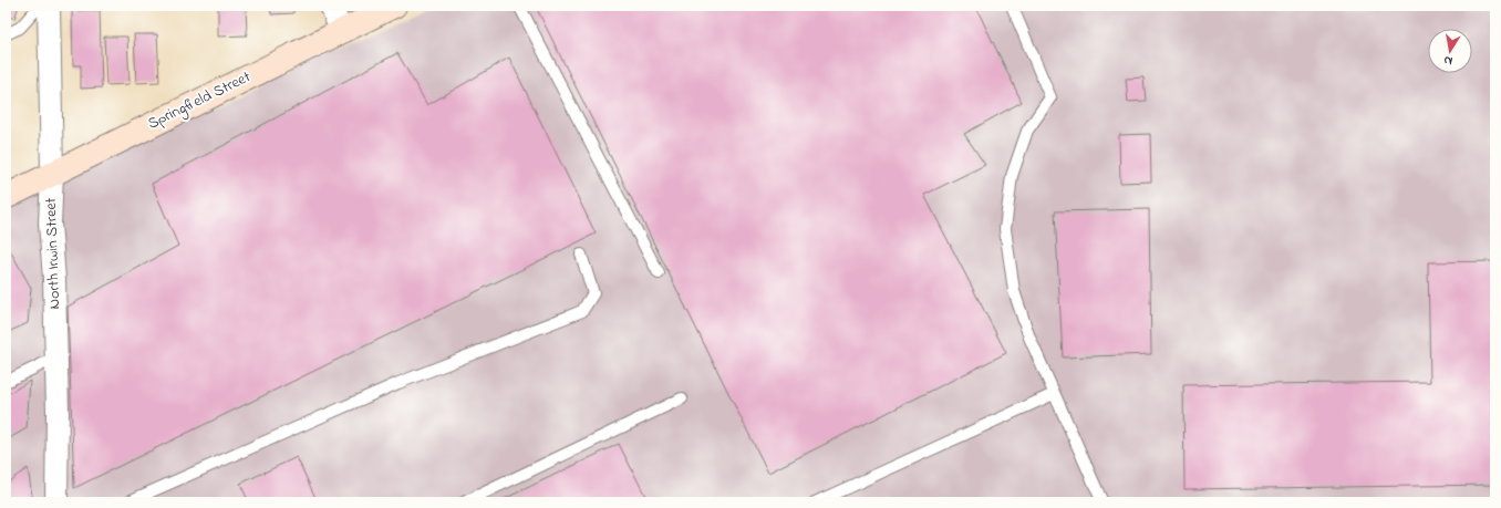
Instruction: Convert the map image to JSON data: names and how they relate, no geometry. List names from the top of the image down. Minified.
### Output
{"streets":{"main road":["Springfield Street"],"street":["North Irwin Street"]},"crossings":[["Springfield Street","North Irwin Street"]],"north":"bottom"}
